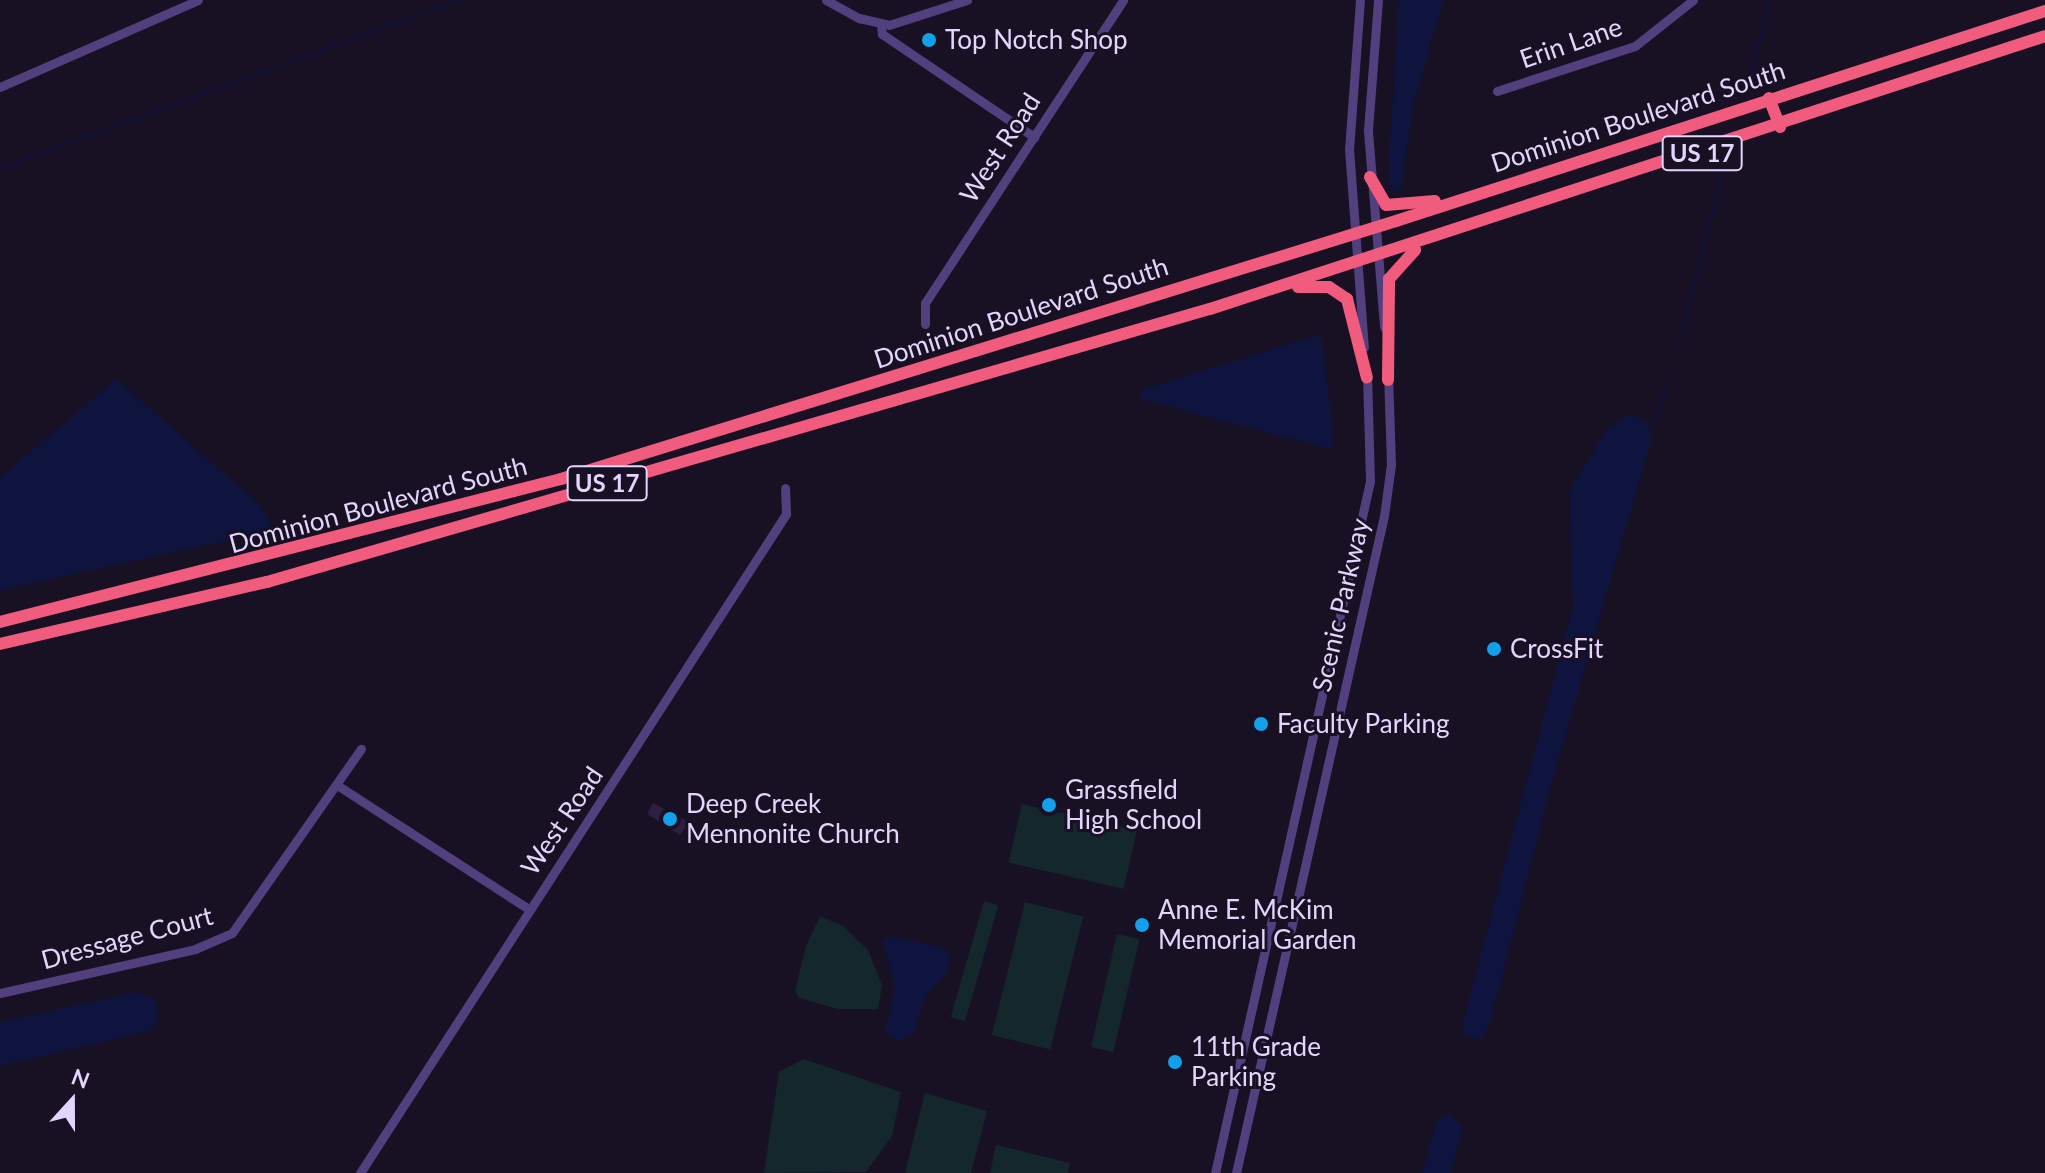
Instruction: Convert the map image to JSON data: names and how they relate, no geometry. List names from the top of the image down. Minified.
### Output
{"streets":{"highway":["Dominion Boulevard South","US 17"],"street":["Erin Lane","West Road","Scenic Parkway","Dressage Court"]},"crossings":[["Dominion Boulevard South","US 17"],["Dominion Boulevard South","Scenic Parkway"]],"places":["Top Notch Shop","CrossFit","Faculty Parking","Grassfield High School","Deep Creek Mennonite Church","Anne E. McKim Memorial Garden","11th Grade Parking"],"north":"top"}
